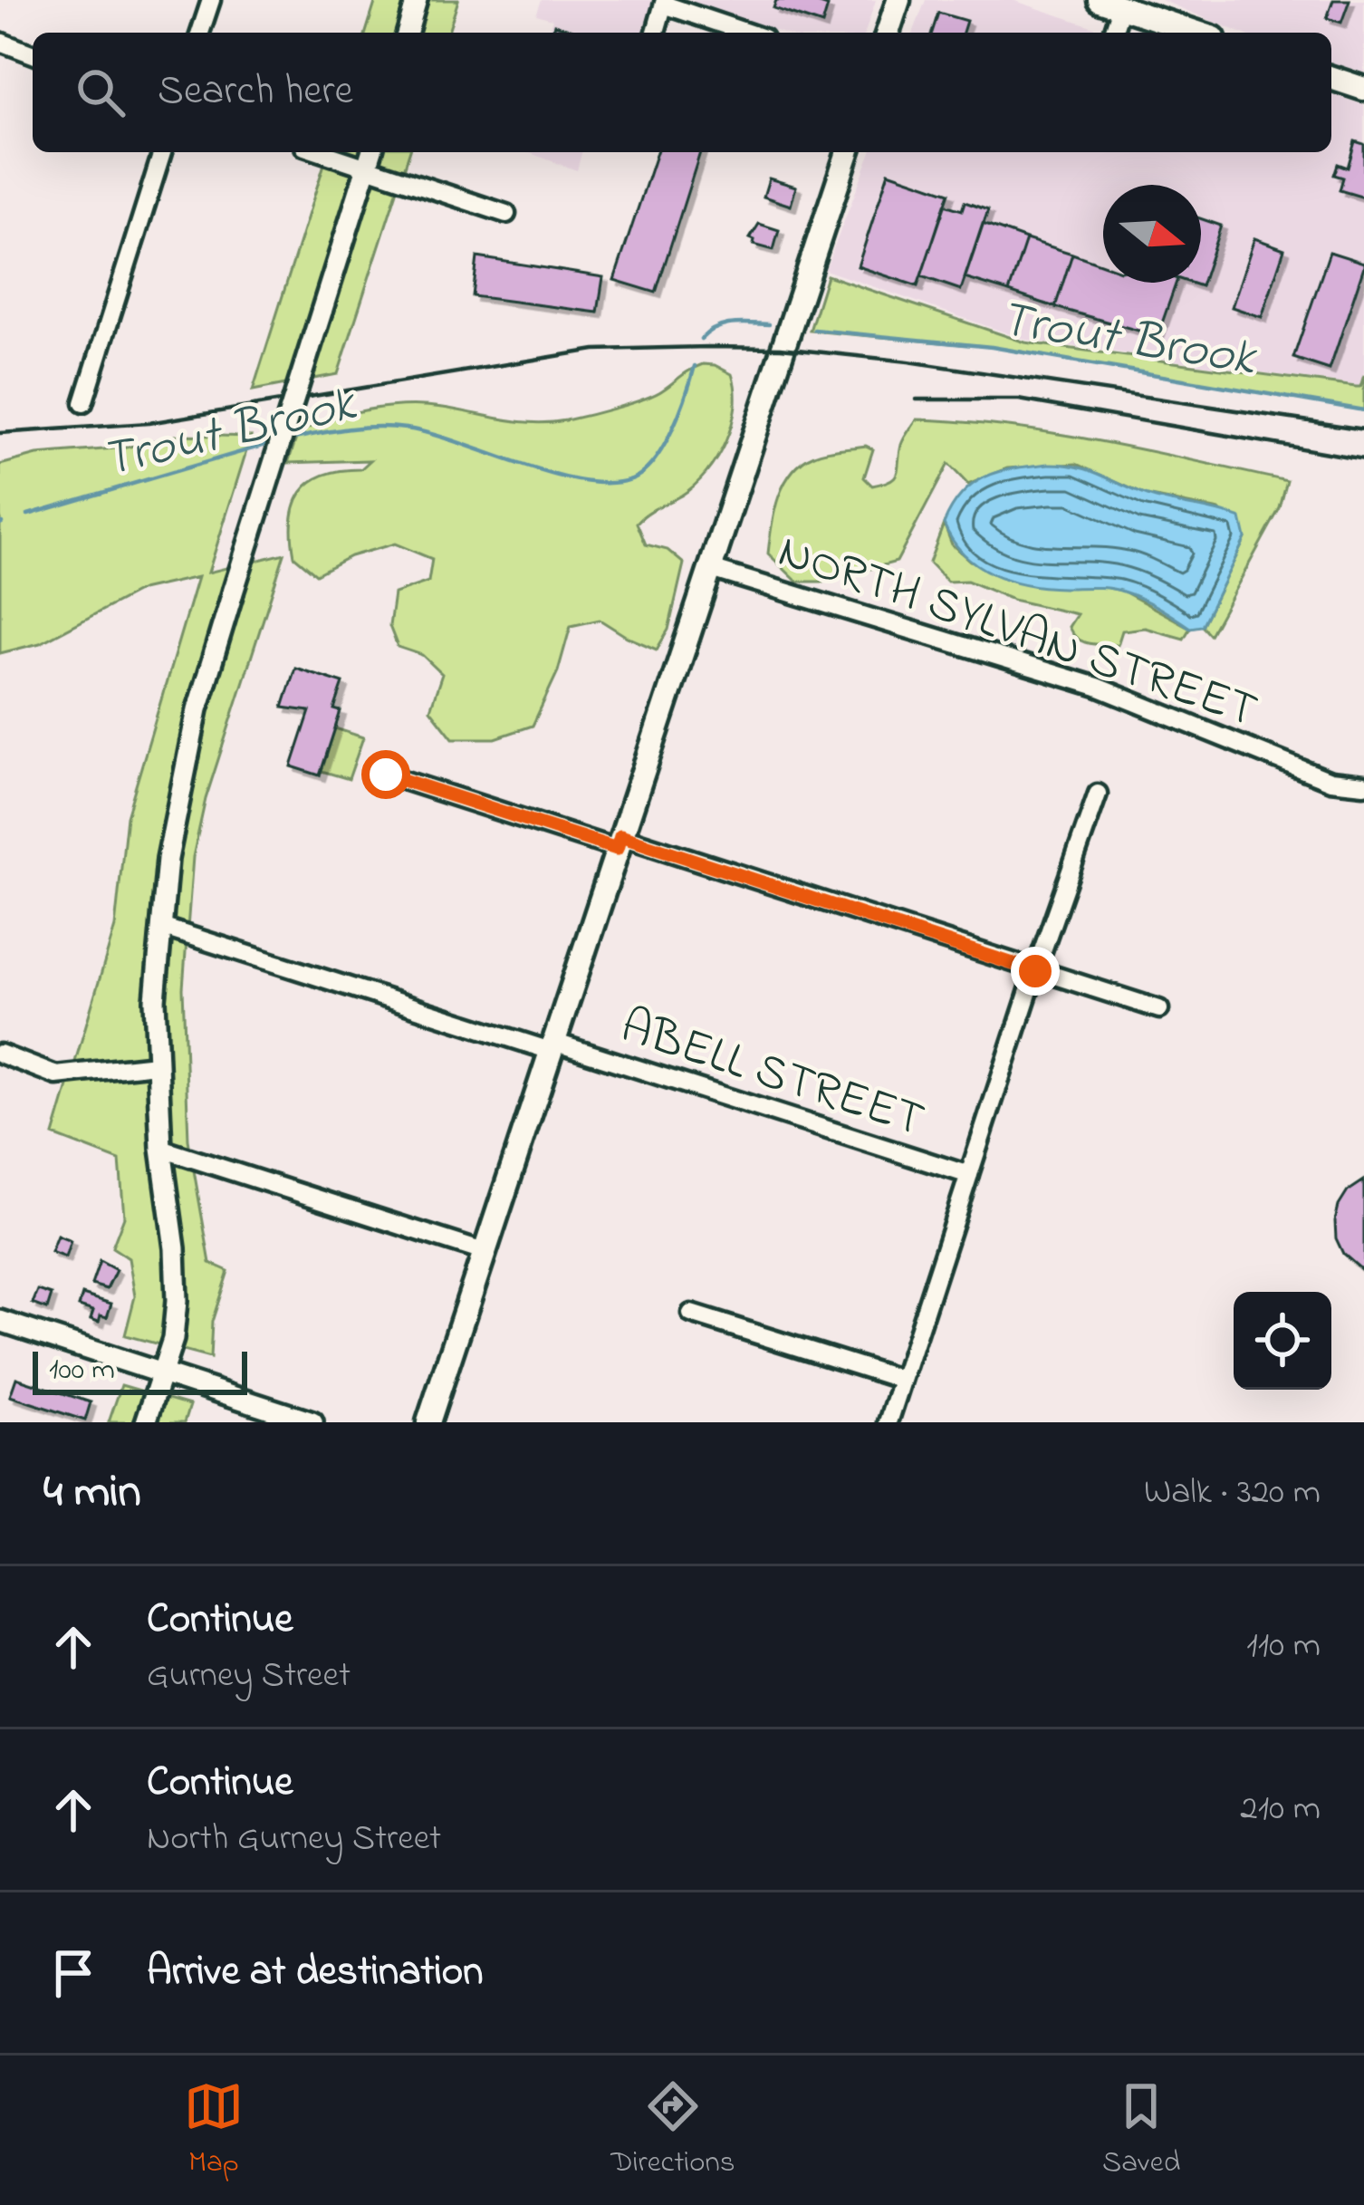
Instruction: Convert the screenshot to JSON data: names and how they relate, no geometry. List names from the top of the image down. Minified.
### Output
{"streets":{"street":["NORTH SYLVAN STREET","ABELL STREET"]},"water":["Trout Brook"],"scale_bar":"100 m","north":"right","page":{"search":"Search here","scale":"100 m","heading":["4 min","Walk · 320 m"],"list":[["Continue","Gurney Street","110 m"],["Continue","North Gurney Street","210 m"],"Arrive at destination"],"nav":["Map","Directions","Saved"]}}
